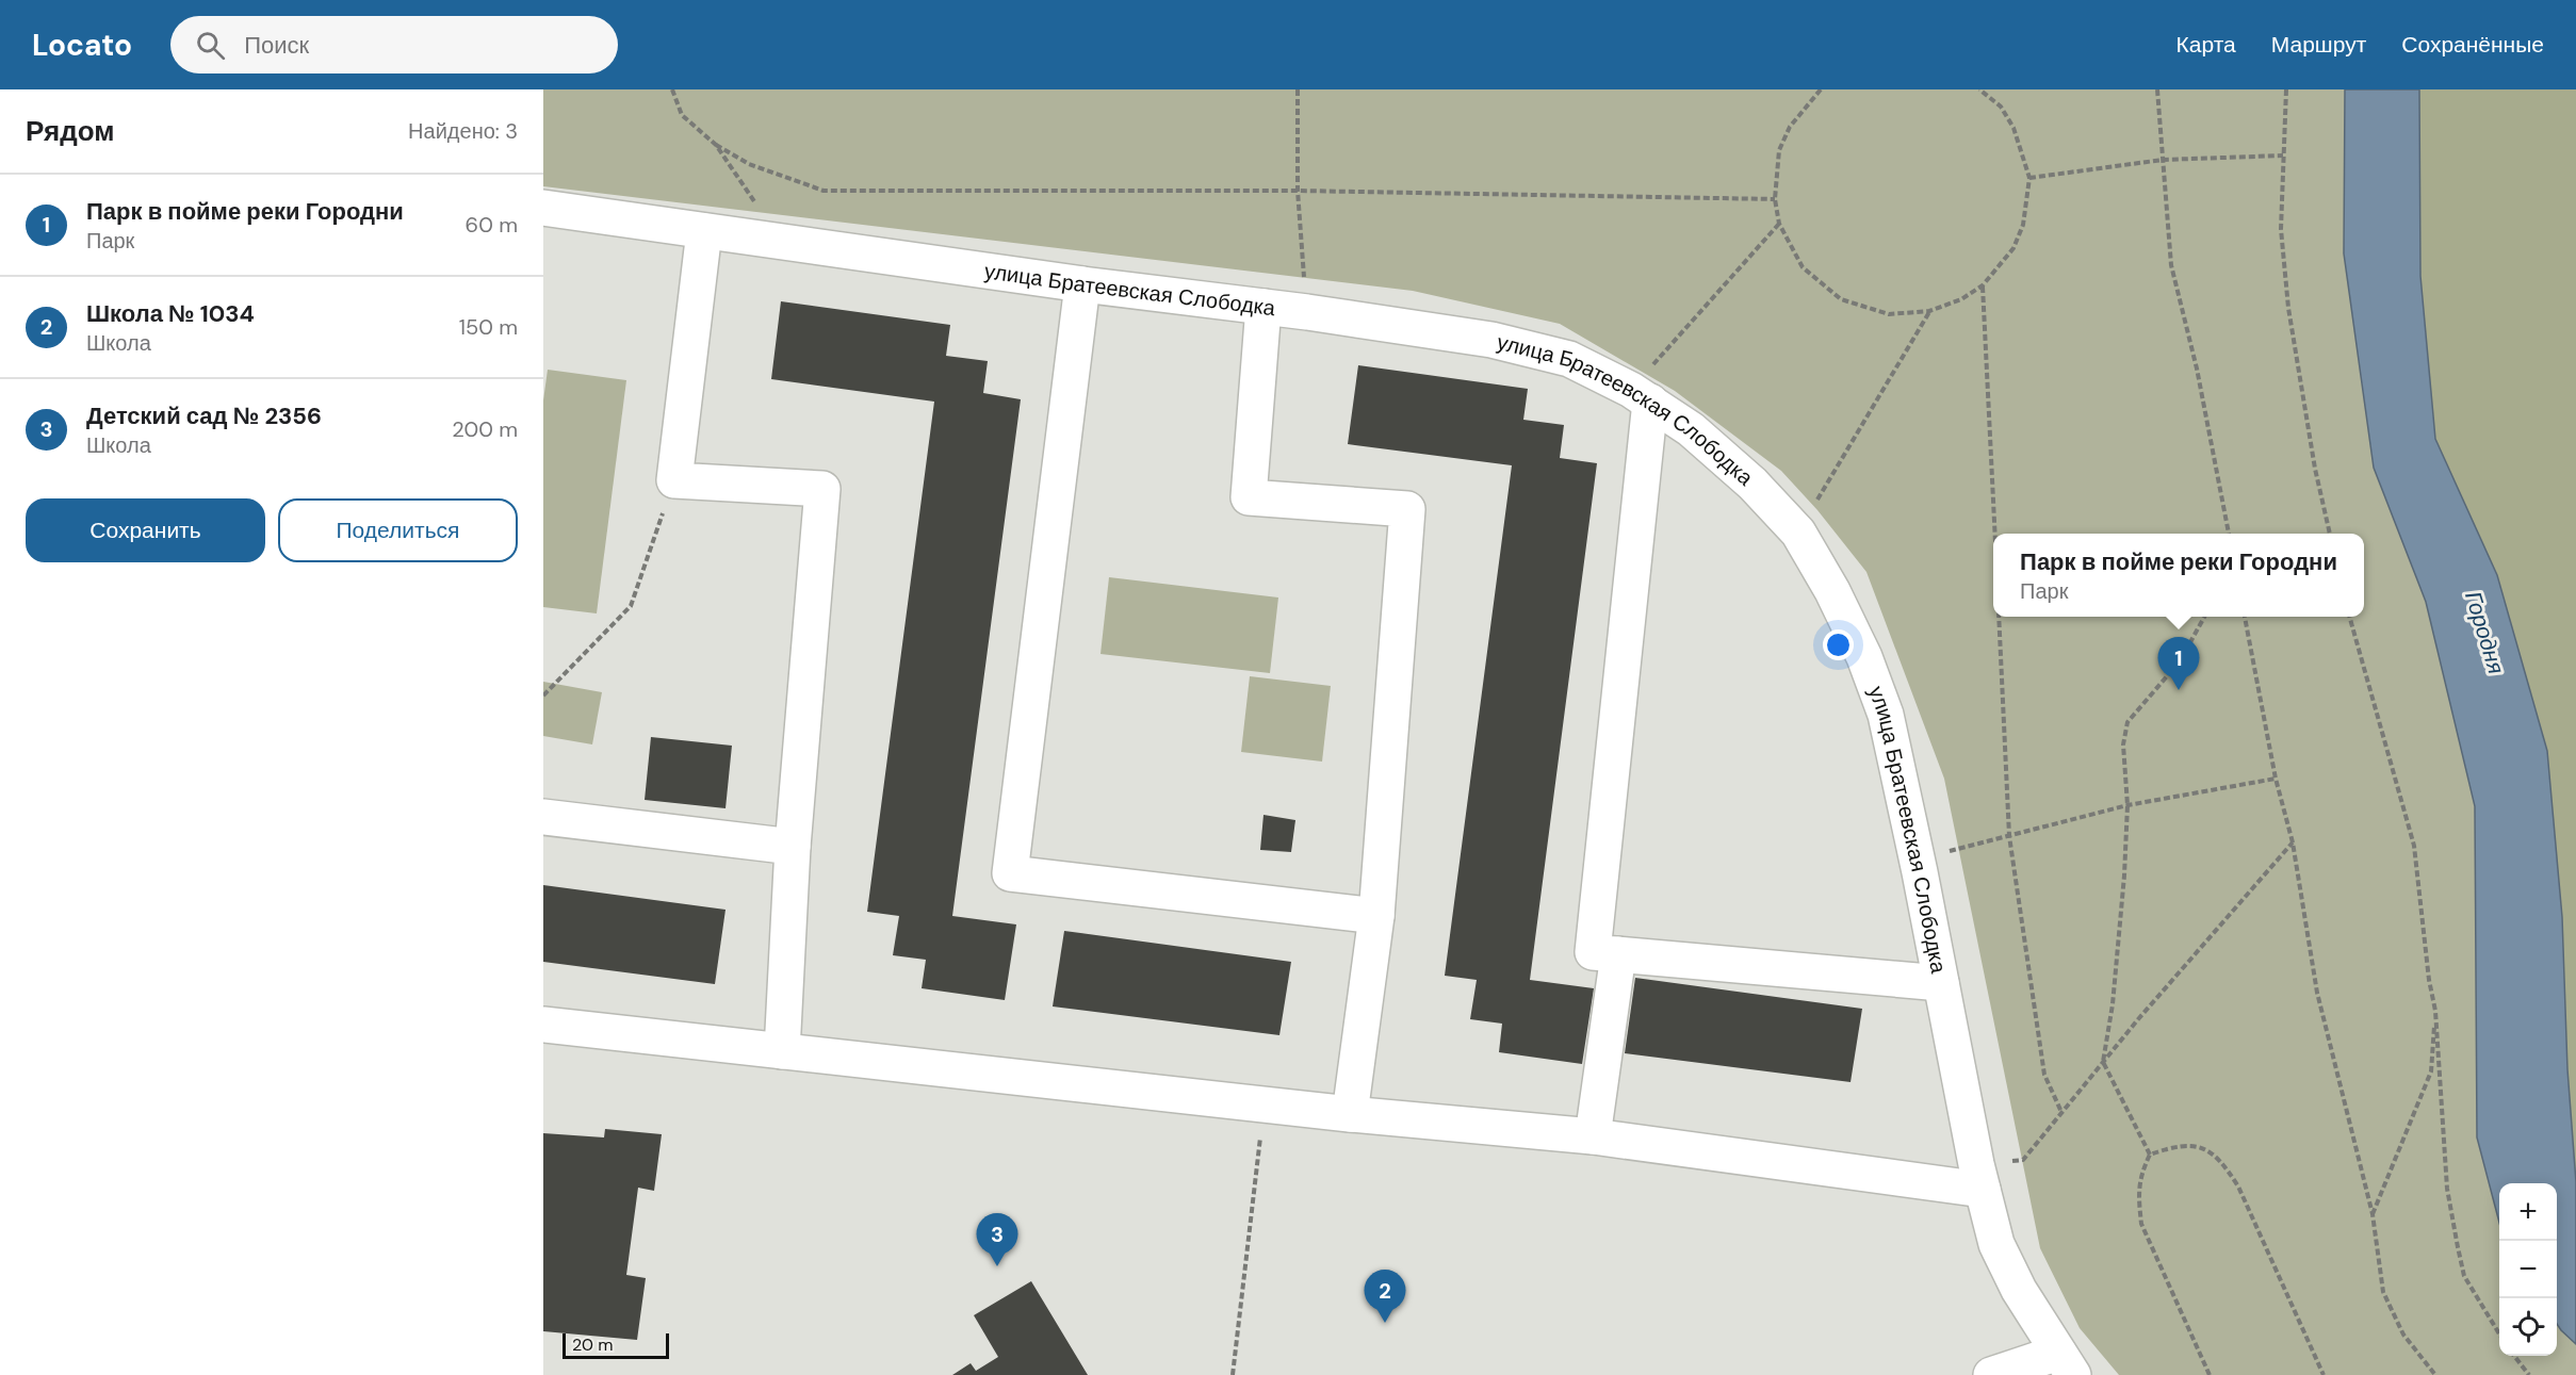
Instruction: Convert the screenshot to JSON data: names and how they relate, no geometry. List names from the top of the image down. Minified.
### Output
{"streets":{"street":["улица Братеевская Слободка"]},"water":["Городня"],"scale_bar":"20 m","page":{"header":"Locato","search":"Поиск","nav":["Карта","Маршрут","Сохранённые"],"heading":["Рядом","Найдено: 3"],"list":[{"mark":"1","name":"Парк в пойме реки Городни","note":"Парк","value":"60 m"},{"mark":"2","name":"Школа № 1034","note":"Школа","value":"150 m"},{"mark":"3","name":"Детский сад № 2356","note":"Школа","value":"200 m"}],"buttons":["Сохранить","Поделиться"],"popup":["Парк в пойме реки Городни","Парк"],"pins":["1","3","2"],"map_buttons":["+","−"],"scale":"20 m"}}
